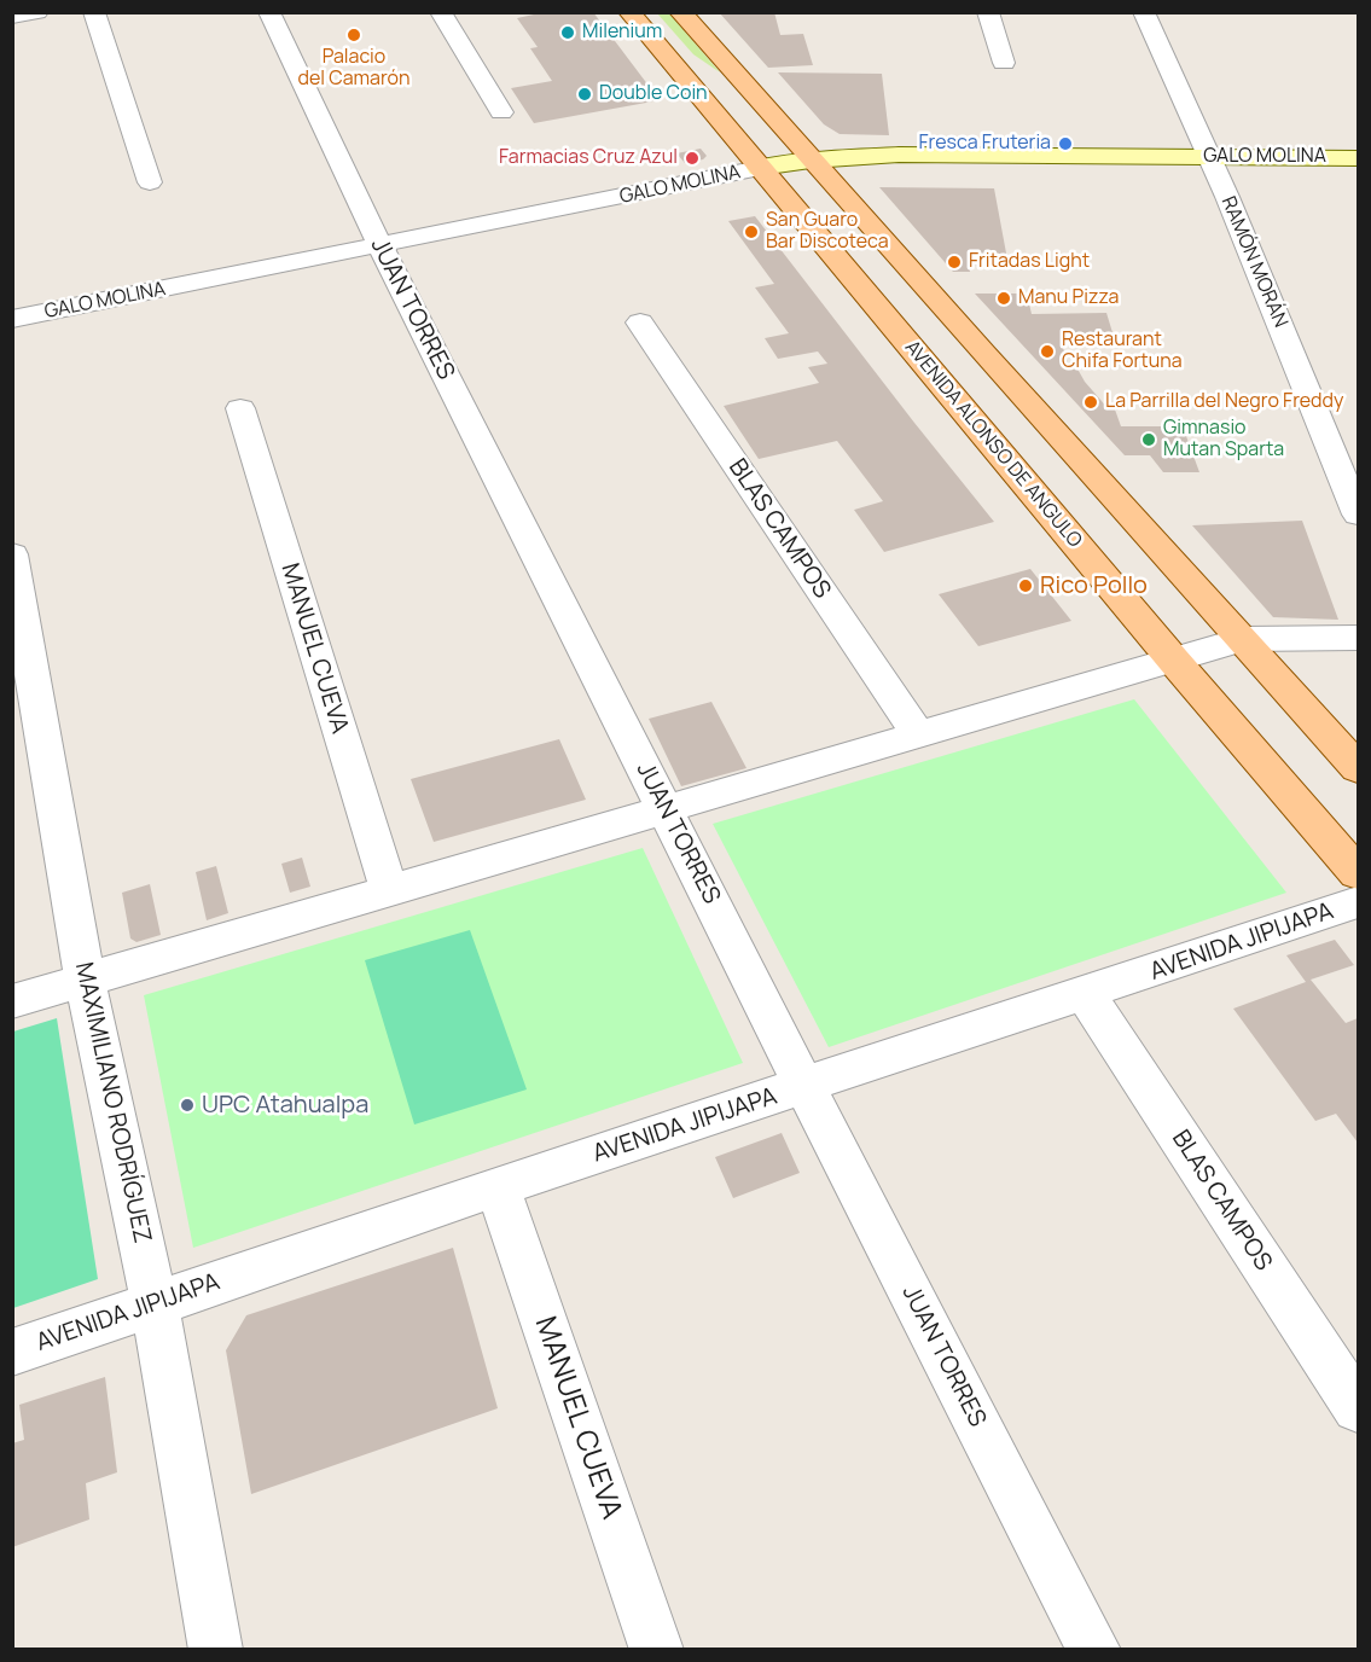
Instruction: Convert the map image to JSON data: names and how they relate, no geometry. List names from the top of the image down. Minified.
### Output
{"streets":{"main road":["AVENIDA ALONSO DE ANGULO"],"street":["GALO MOLINA","RAMÓN MORÁN","JUAN TORRES","BLAS CAMPOS","MANUEL CUEVA","AVENIDA JIPIJAPA","MAXIMILIANO RODRÍGUEZ"]},"crossings":[["GALO MOLINA","RAMÓN MORÁN"],["GALO MOLINA","JUAN TORRES"],["GALO MOLINA","AVENIDA ALONSO DE ANGULO"],["JUAN TORRES","AVENIDA JIPIJAPA"],["BLAS CAMPOS","AVENIDA JIPIJAPA"],["MANUEL CUEVA","AVENIDA JIPIJAPA"],["AVENIDA JIPIJAPA","MAXIMILIANO RODRÍGUEZ"]],"places":["Milenium","Palacio del Camarón","Double Coin","Fresca Fruteria","Farmacias Cruz Azul","San Guaro Bar Discoteca","Fritadas Light","Manu Pizza","Restaurant Chifa Fortuna","La Parrilla del Negro Freddy","Gimnasio Mutan Sparta","Rico Pollo","UPC Atahualpa"]}
